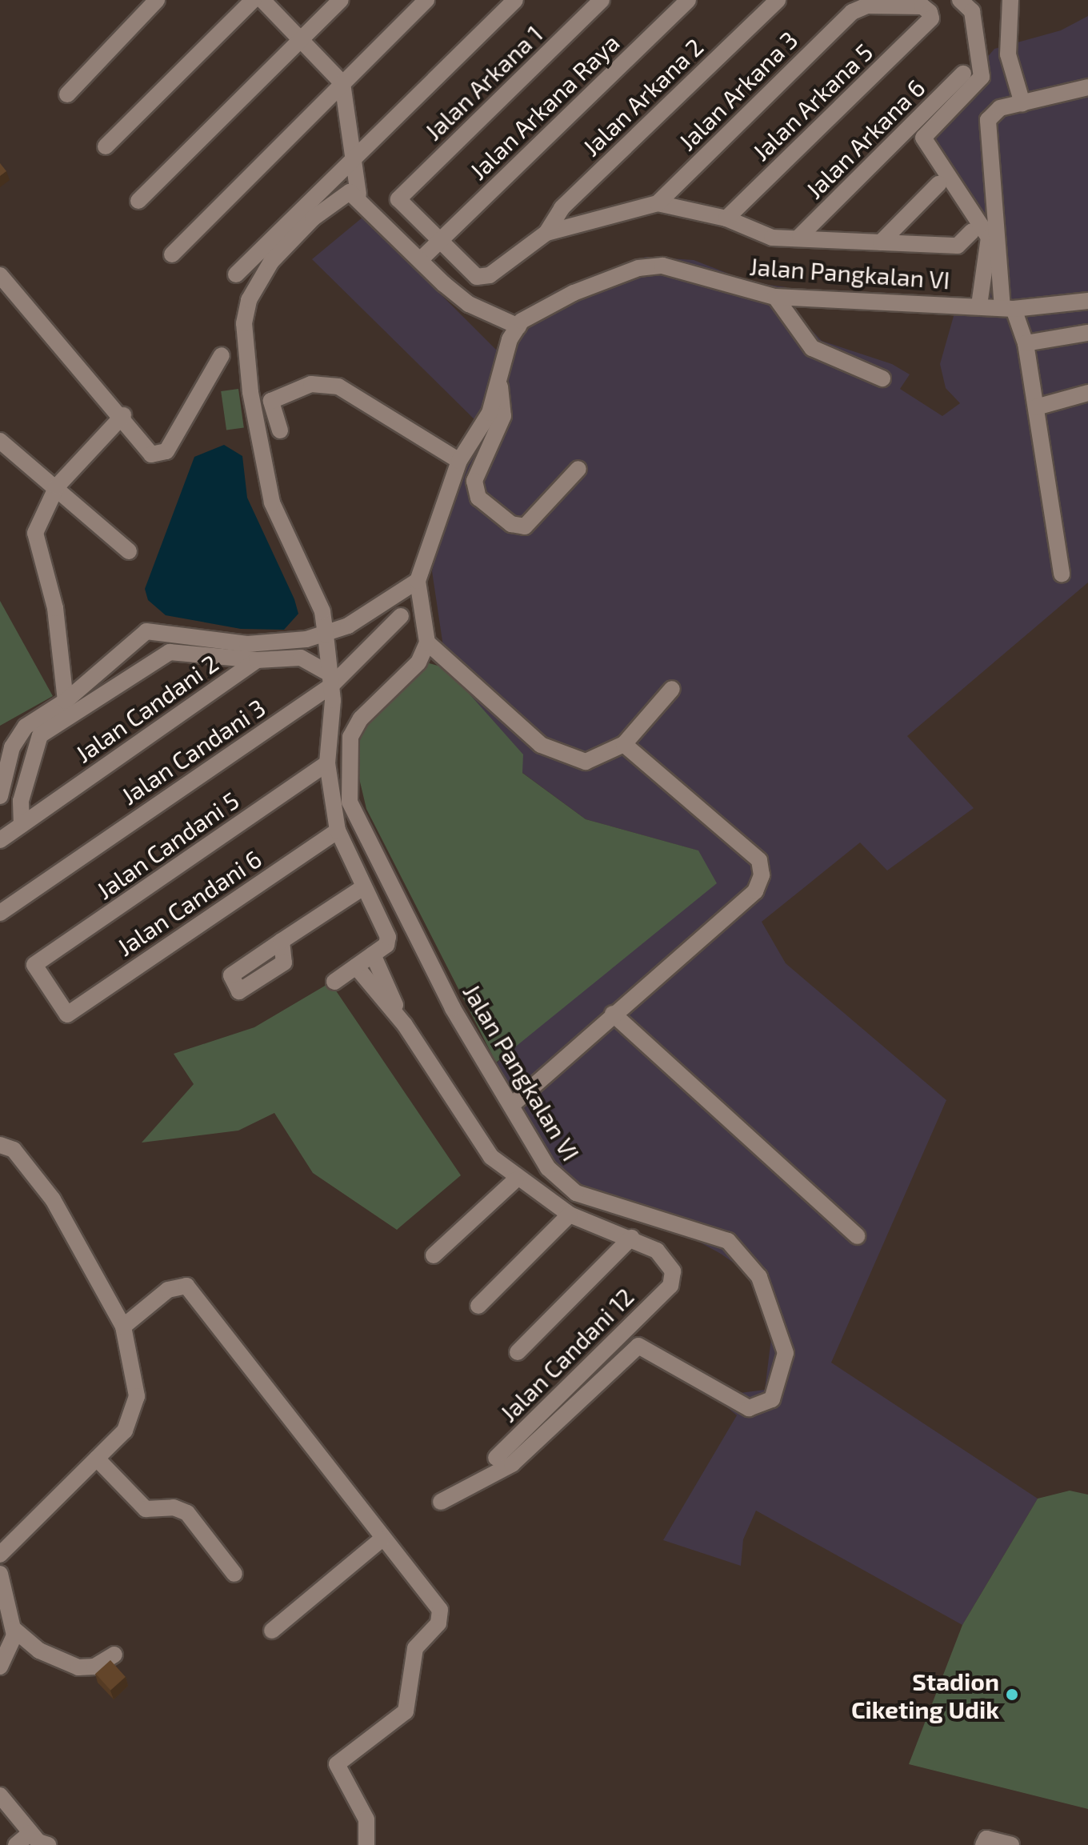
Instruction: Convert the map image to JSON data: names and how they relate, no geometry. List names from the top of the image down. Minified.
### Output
{"streets":{"street":["Jalan Arkana 1","Jalan Arkana 3","Jalan Arkana 2","Jalan Arkana 5","Jalan Arkana Raya","Jalan Arkana 6","Jalan Pangkalan VI","Jalan Candani 2","Jalan Candani 3","Jalan Candani 5","Jalan Candani 6","Jalan Candani 12"]},"crossings":[["Jalan Arkana 1","Jalan Arkana Raya"],["Jalan Arkana 3","Jalan Arkana 5"],["Jalan Candani 2","Jalan Candani 3"],["Jalan Candani 5","Jalan Candani 6"]],"places":["Stadion Ciketing Udik"]}
